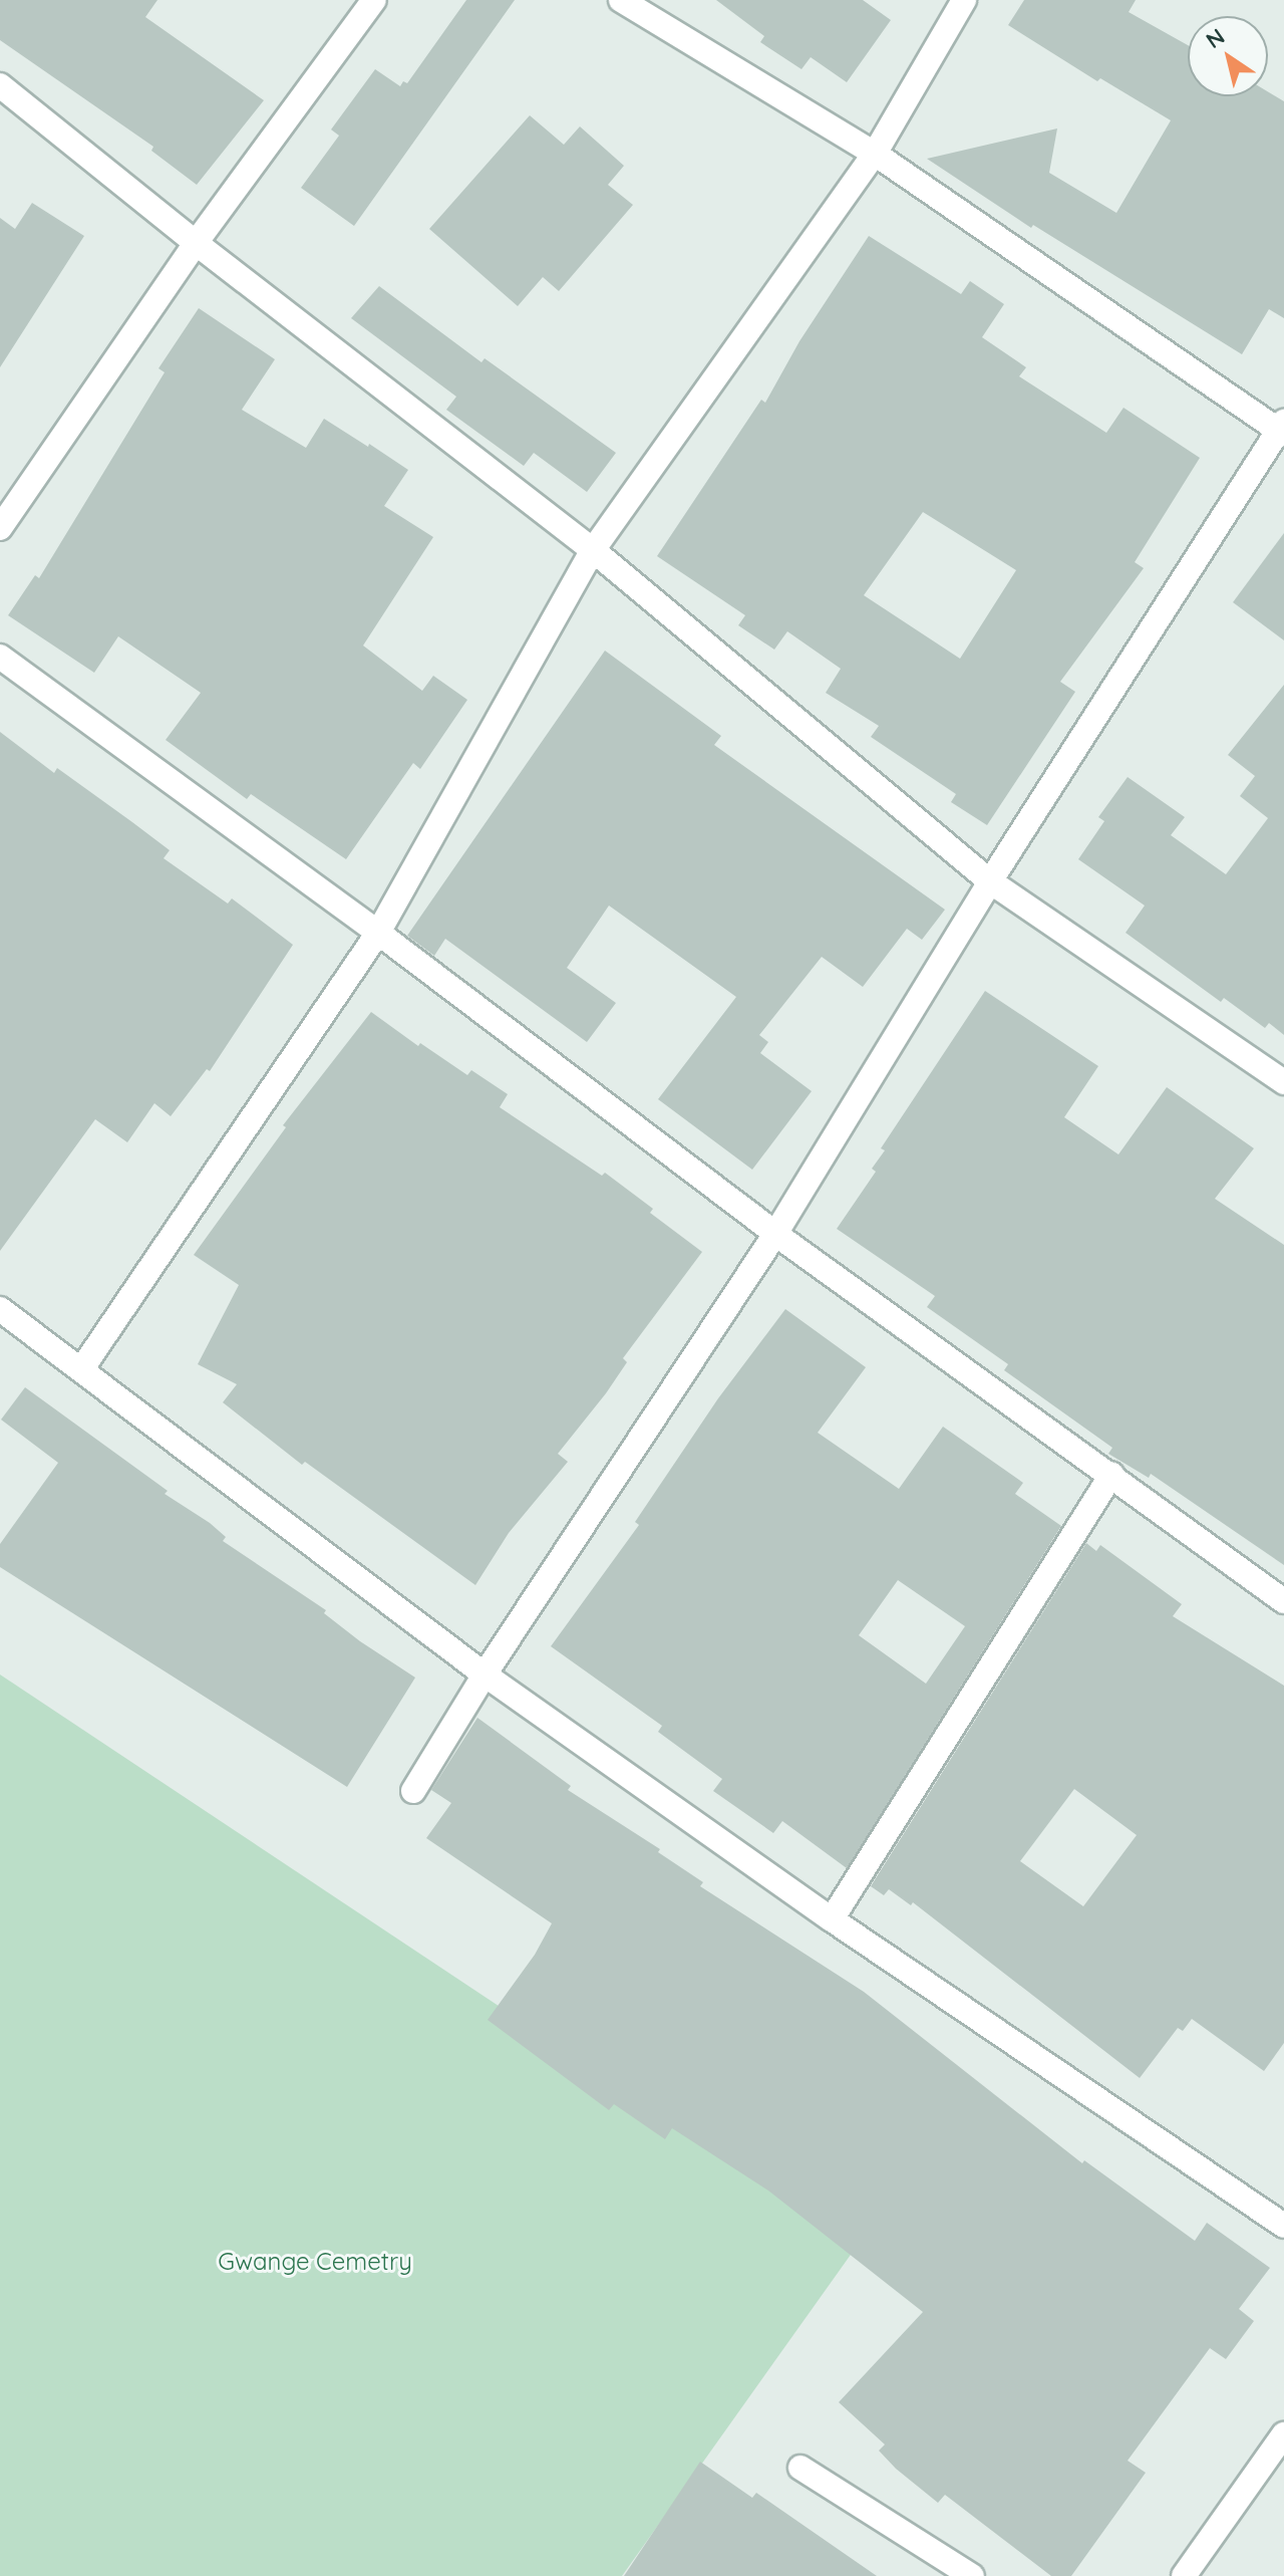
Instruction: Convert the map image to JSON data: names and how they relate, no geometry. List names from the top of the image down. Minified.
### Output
{"parks":["Gwange Cemetry"],"north":"top left"}
